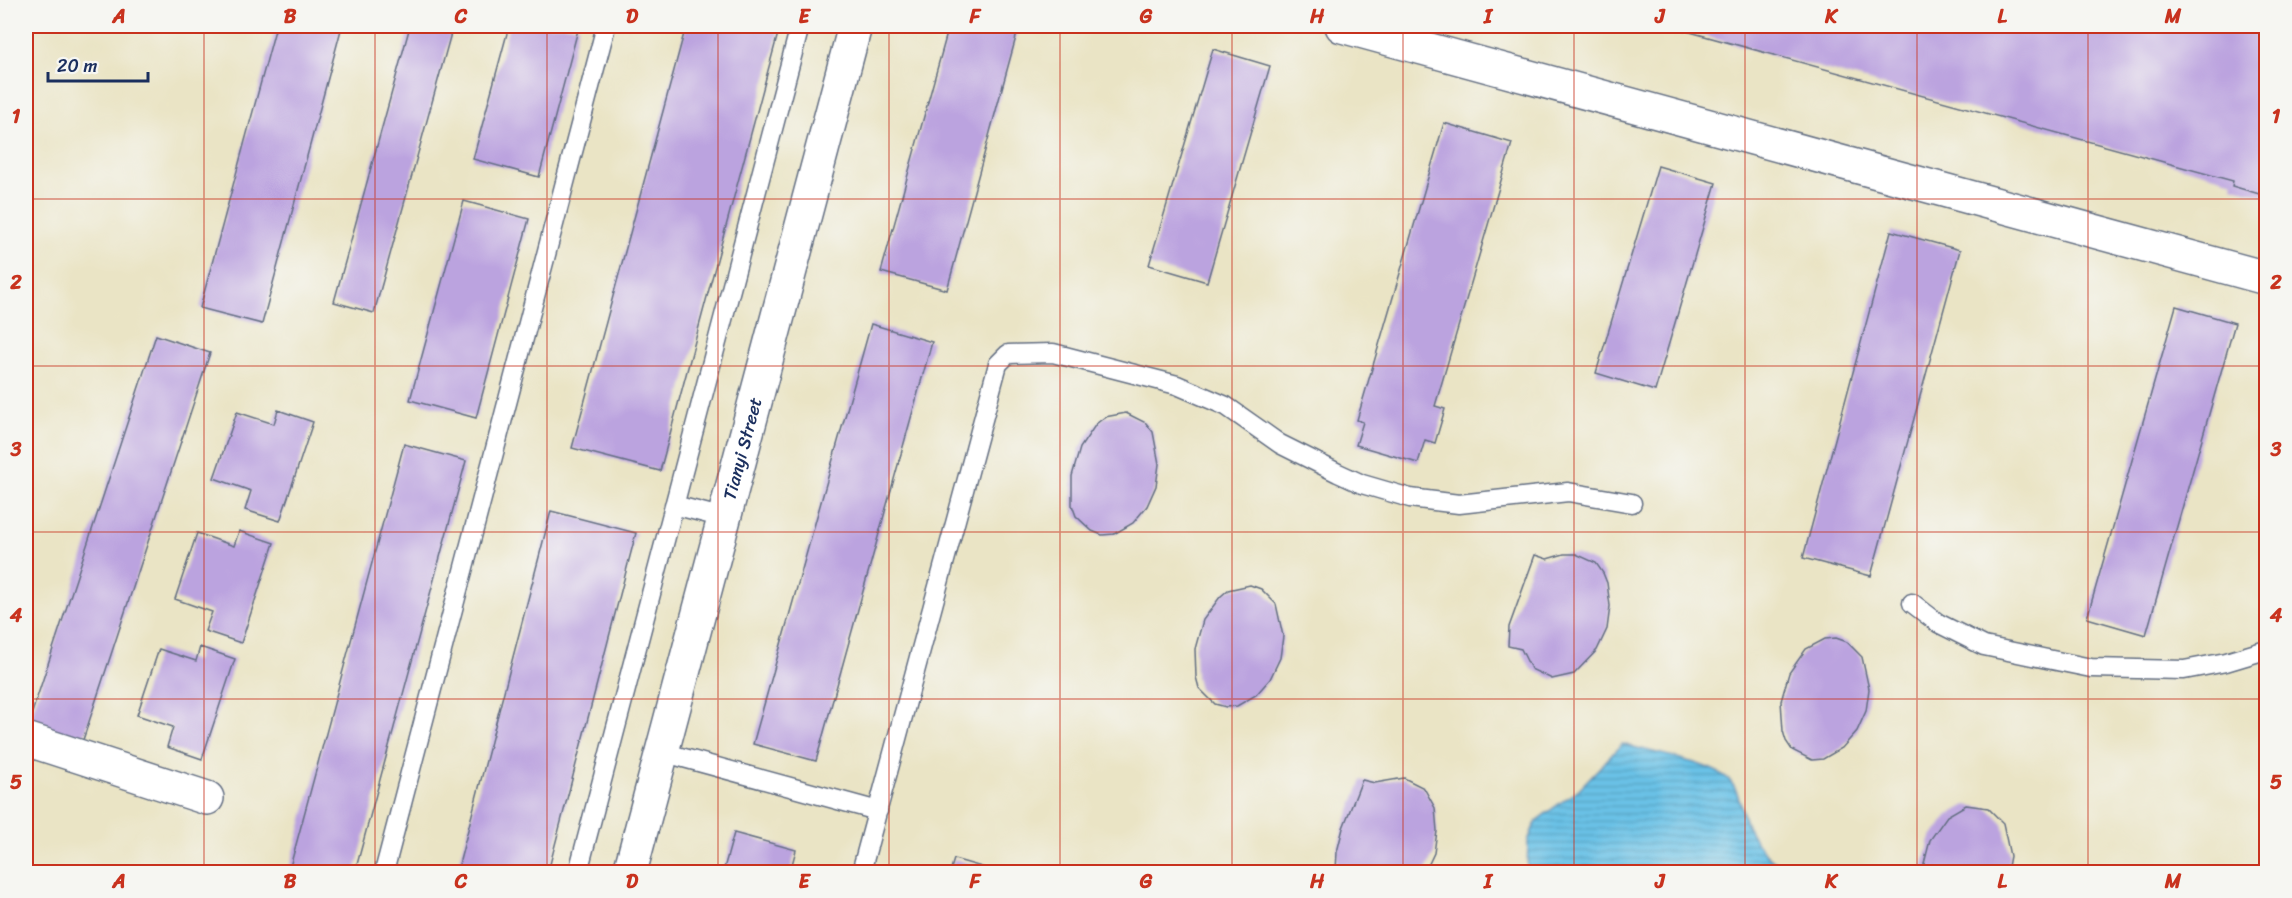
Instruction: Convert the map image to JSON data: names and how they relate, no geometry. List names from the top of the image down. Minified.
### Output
{"streets":{"street":["Tianyi Street"]},"scale_bar":"20 m","grid":{"columns":["A","B","C","D","E","F","G","H","I","J","K","L","M"],"rows":["1","2","3","4","5"]}}
